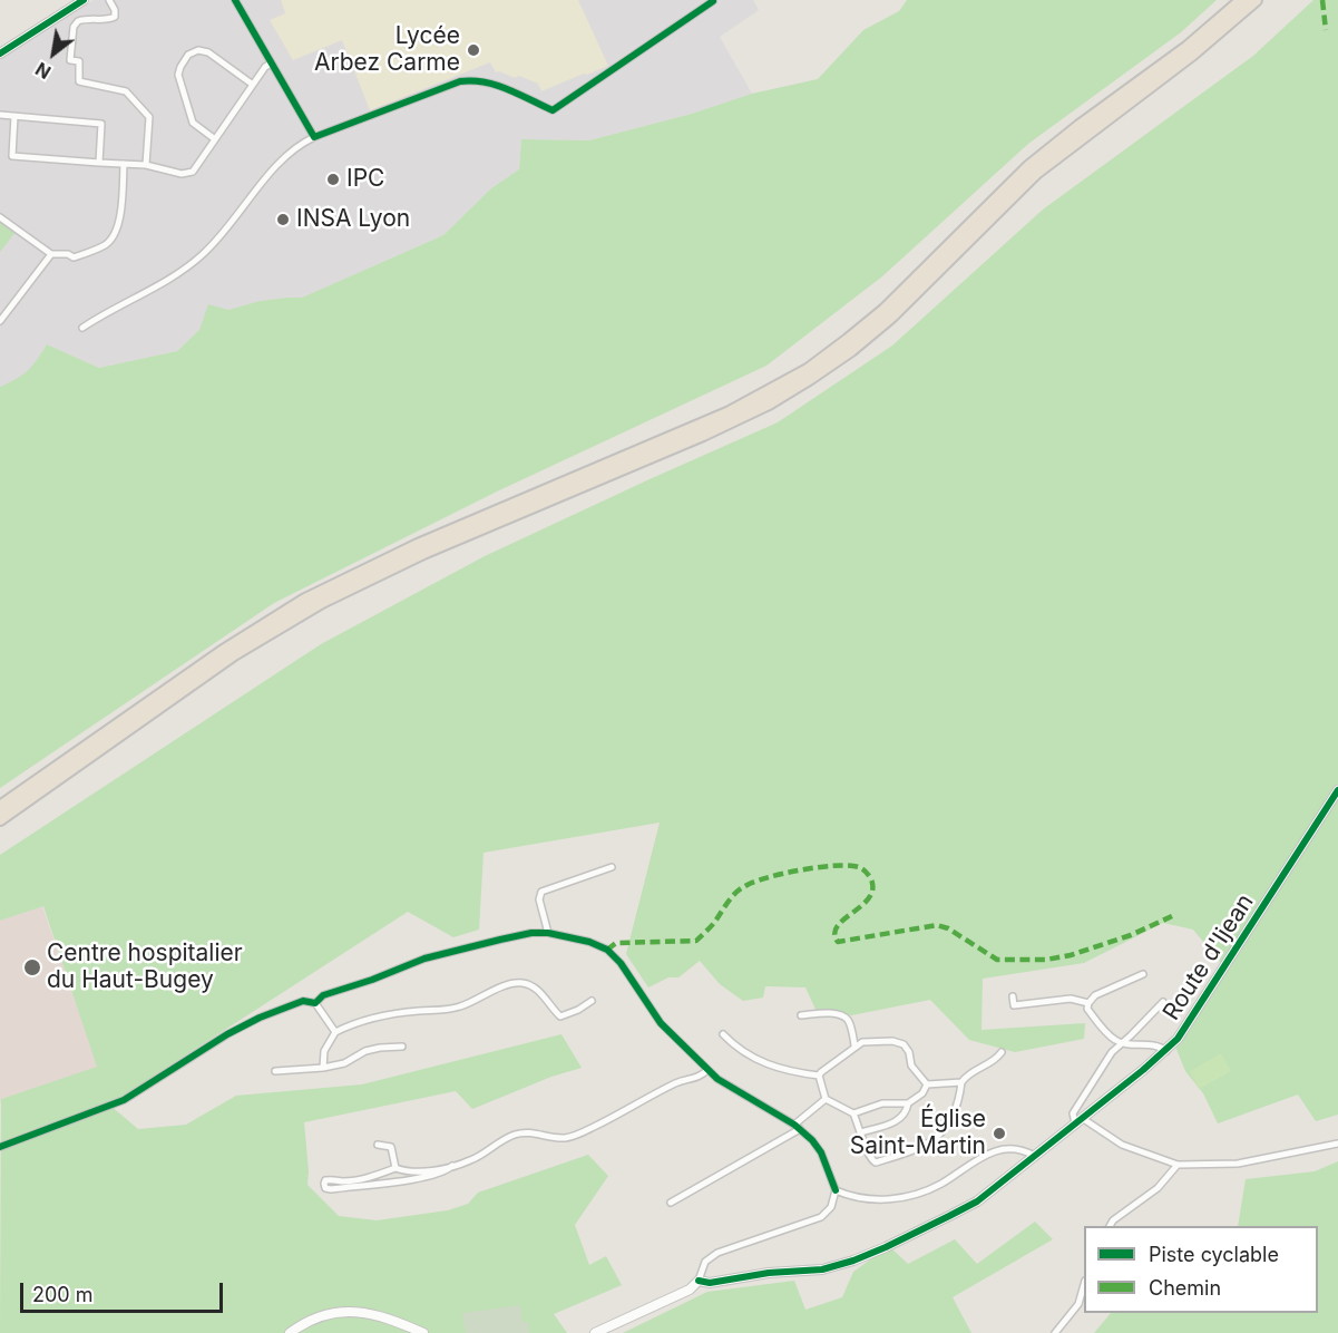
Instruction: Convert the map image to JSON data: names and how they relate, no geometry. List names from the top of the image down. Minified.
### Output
{"streets":{"street":["Route d'Ijean"]},"places":["Lycée Arbez Carme","IPC","INSA Lyon","Centre hospitalier du Haut-Bugey","Église Saint-Martin"],"legend":["Piste cyclable","Chemin"],"scale_bar":"200 m","north":"bottom left"}
